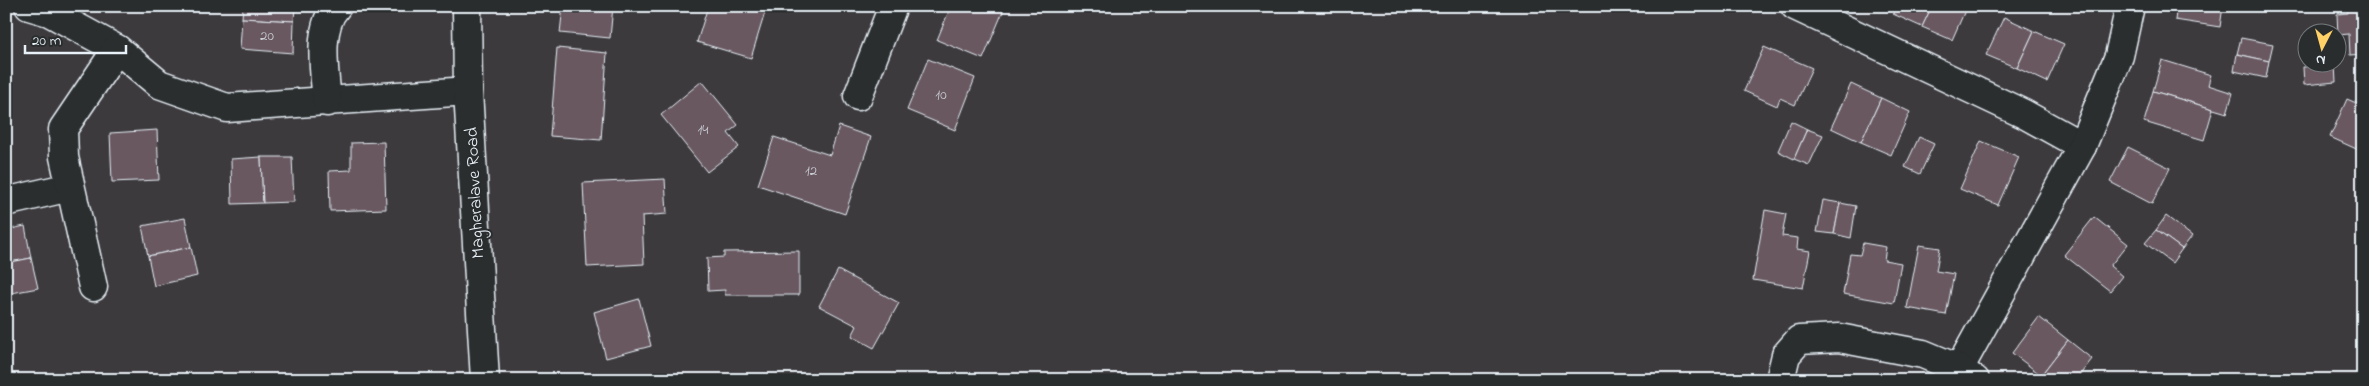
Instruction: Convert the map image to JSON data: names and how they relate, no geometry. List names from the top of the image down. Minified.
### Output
{"streets":{"street":["Magheralave Road"]},"house_numbers":["20","10","14","12"],"scale_bar":"20 m","north":"bottom"}
